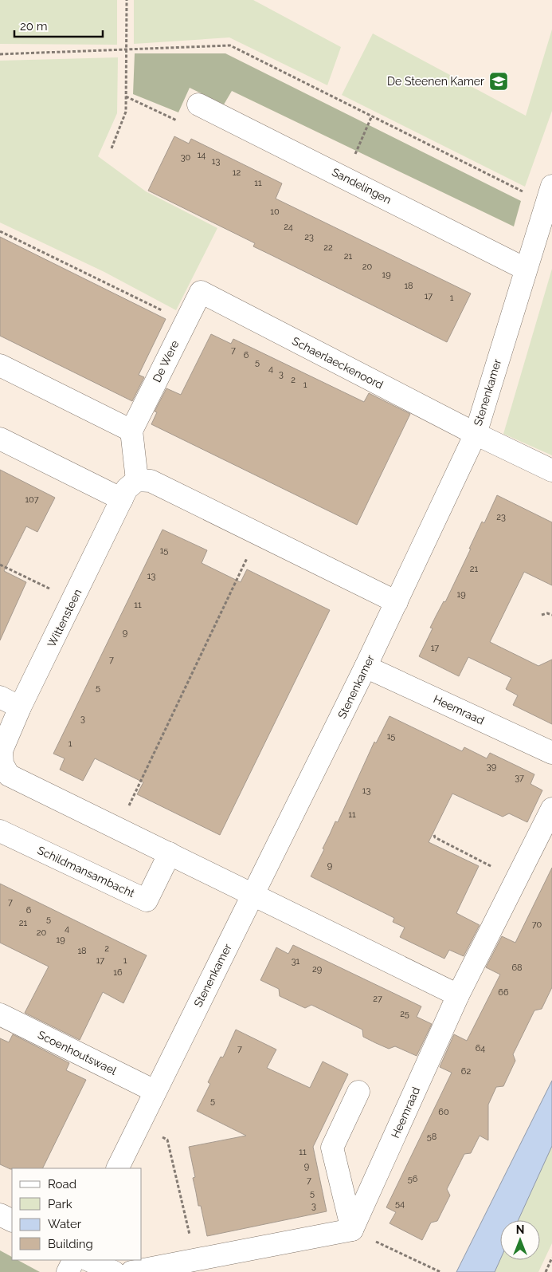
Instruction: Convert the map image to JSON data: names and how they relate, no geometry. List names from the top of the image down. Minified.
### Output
{"streets":{"street":["Sandelingen","De Were","Schaerlaeckenoord","Stenenkamer","Wittensteen","Heemraad","Schildmansambacht","Scoenhoutswael"]},"crossings":[["Sandelingen","Stenenkamer"],["De Were","Schaerlaeckenoord"],["Schaerlaeckenoord","Stenenkamer"],["Stenenkamer","Wittensteen"],["Stenenkamer","Heemraad"],["Stenenkamer","Scoenhoutswael"],["Wittensteen","Schildmansambacht"]],"places":{"school or university":["De Steenen Kamer"]},"house_numbers":["14","30","13","12","11","10","24","23","22","21","20","19","18","17","1","7","6","5","4","3","2","1","107","23","15","21","13","19","11","9","17","7","5","3","15","1","39","37","13","11","9","7","6","5","21","70","4","20","19","2","18","17","1","31","68","29","16","66","27","25","64","7","62","5","60","58","11","9","56","7","5","54","3"],"legend":["Road","Park","Water","Building"],"scale_bar":"20 m","north":"top"}
